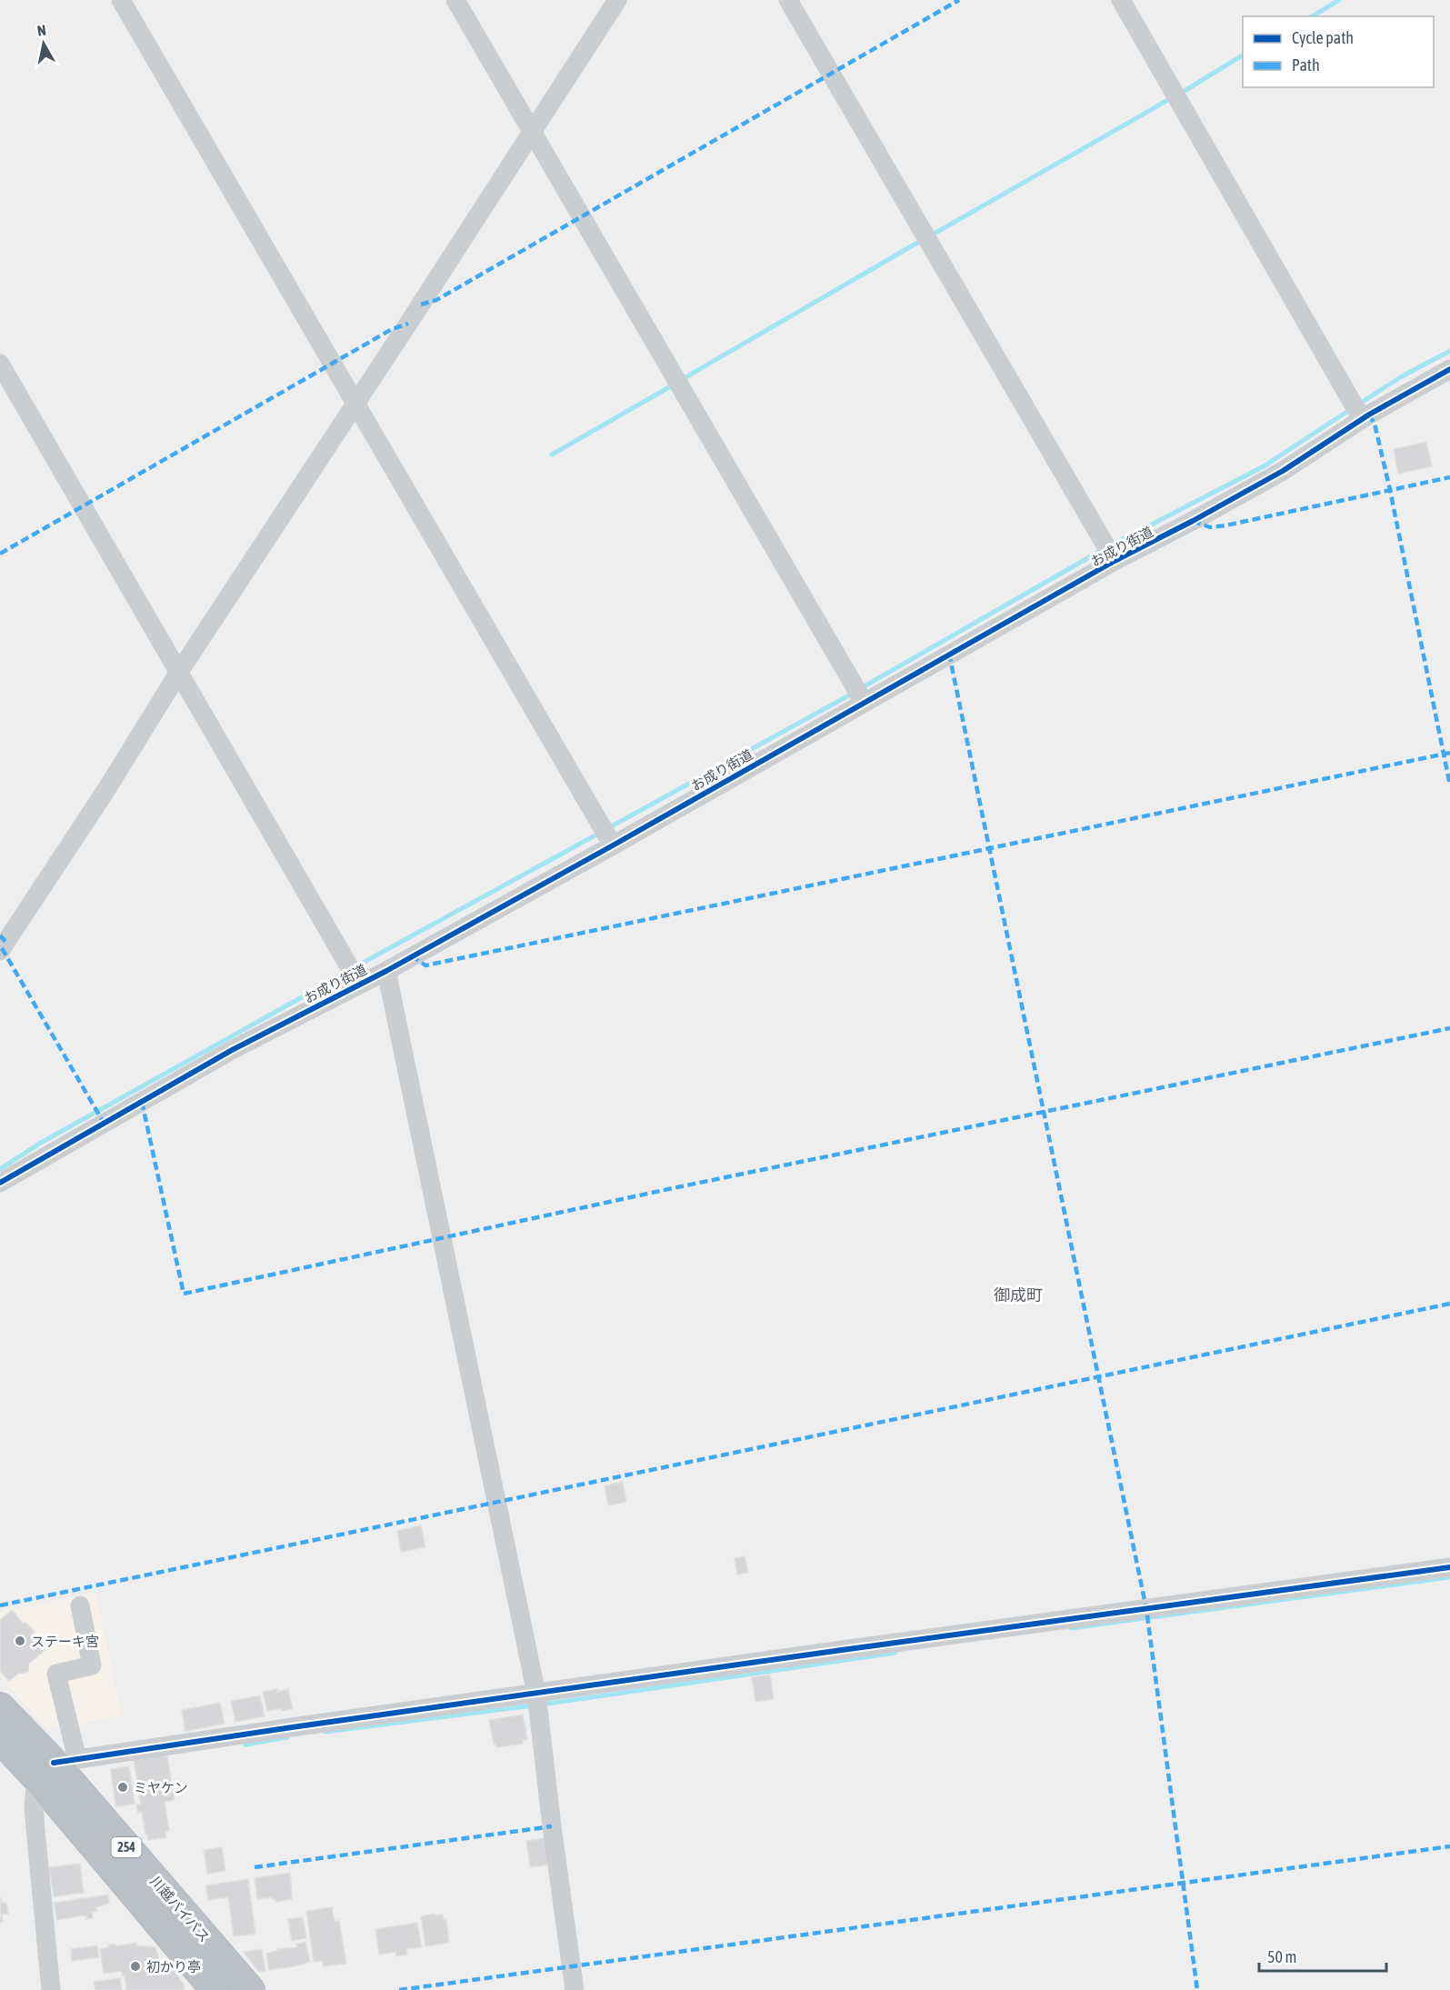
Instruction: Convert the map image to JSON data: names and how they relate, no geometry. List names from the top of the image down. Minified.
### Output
{"streets":{"highway":["254","川越バイパス"],"street":["お成り街道"]},"districts":["御成町"],"places":["ステーキ宮","ミヤケン","初かり亭"],"legend":["Cycle path","Path"],"scale_bar":"50 m","north":"top"}
